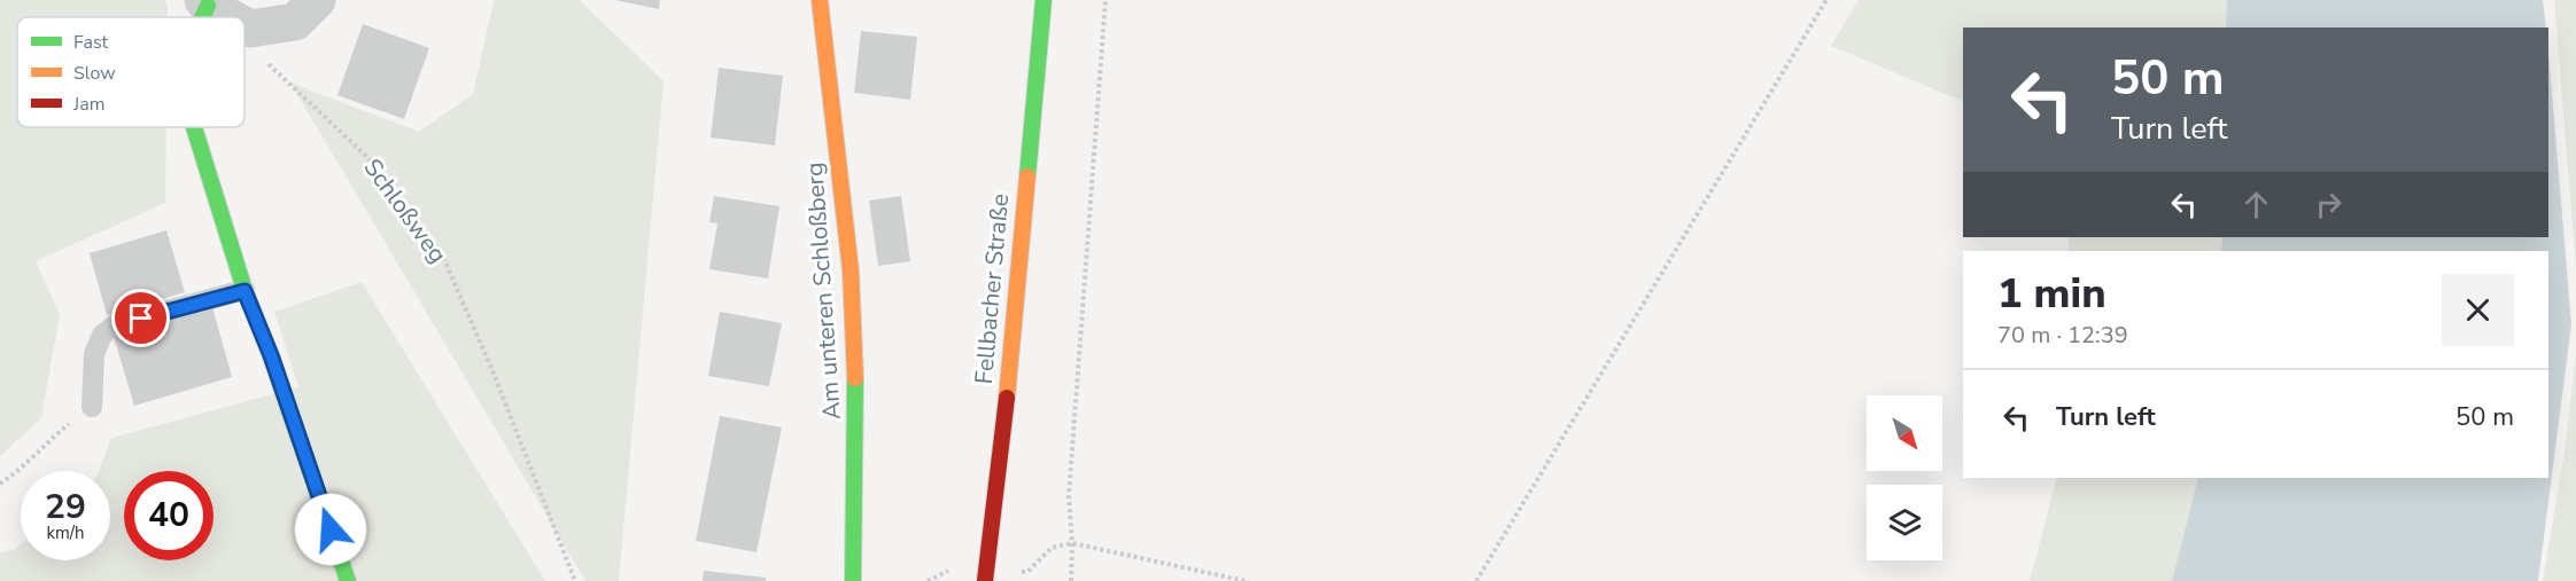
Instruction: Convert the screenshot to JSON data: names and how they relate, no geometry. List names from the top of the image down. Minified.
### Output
{"streets":{"street":["Fellbacher Straße","Am unteren Schloßberg"],"path":["Schloßweg"]},"legend":["Fast","Slow","Jam"],"north":"bottom right","page":{"turn":["50 m","Turn left"],"heading":["1 min","70 m · 12:39"],"list":[{"name":"Turn left","value":"50 m"}],"speed":"29 km/h","limit":"40"}}
